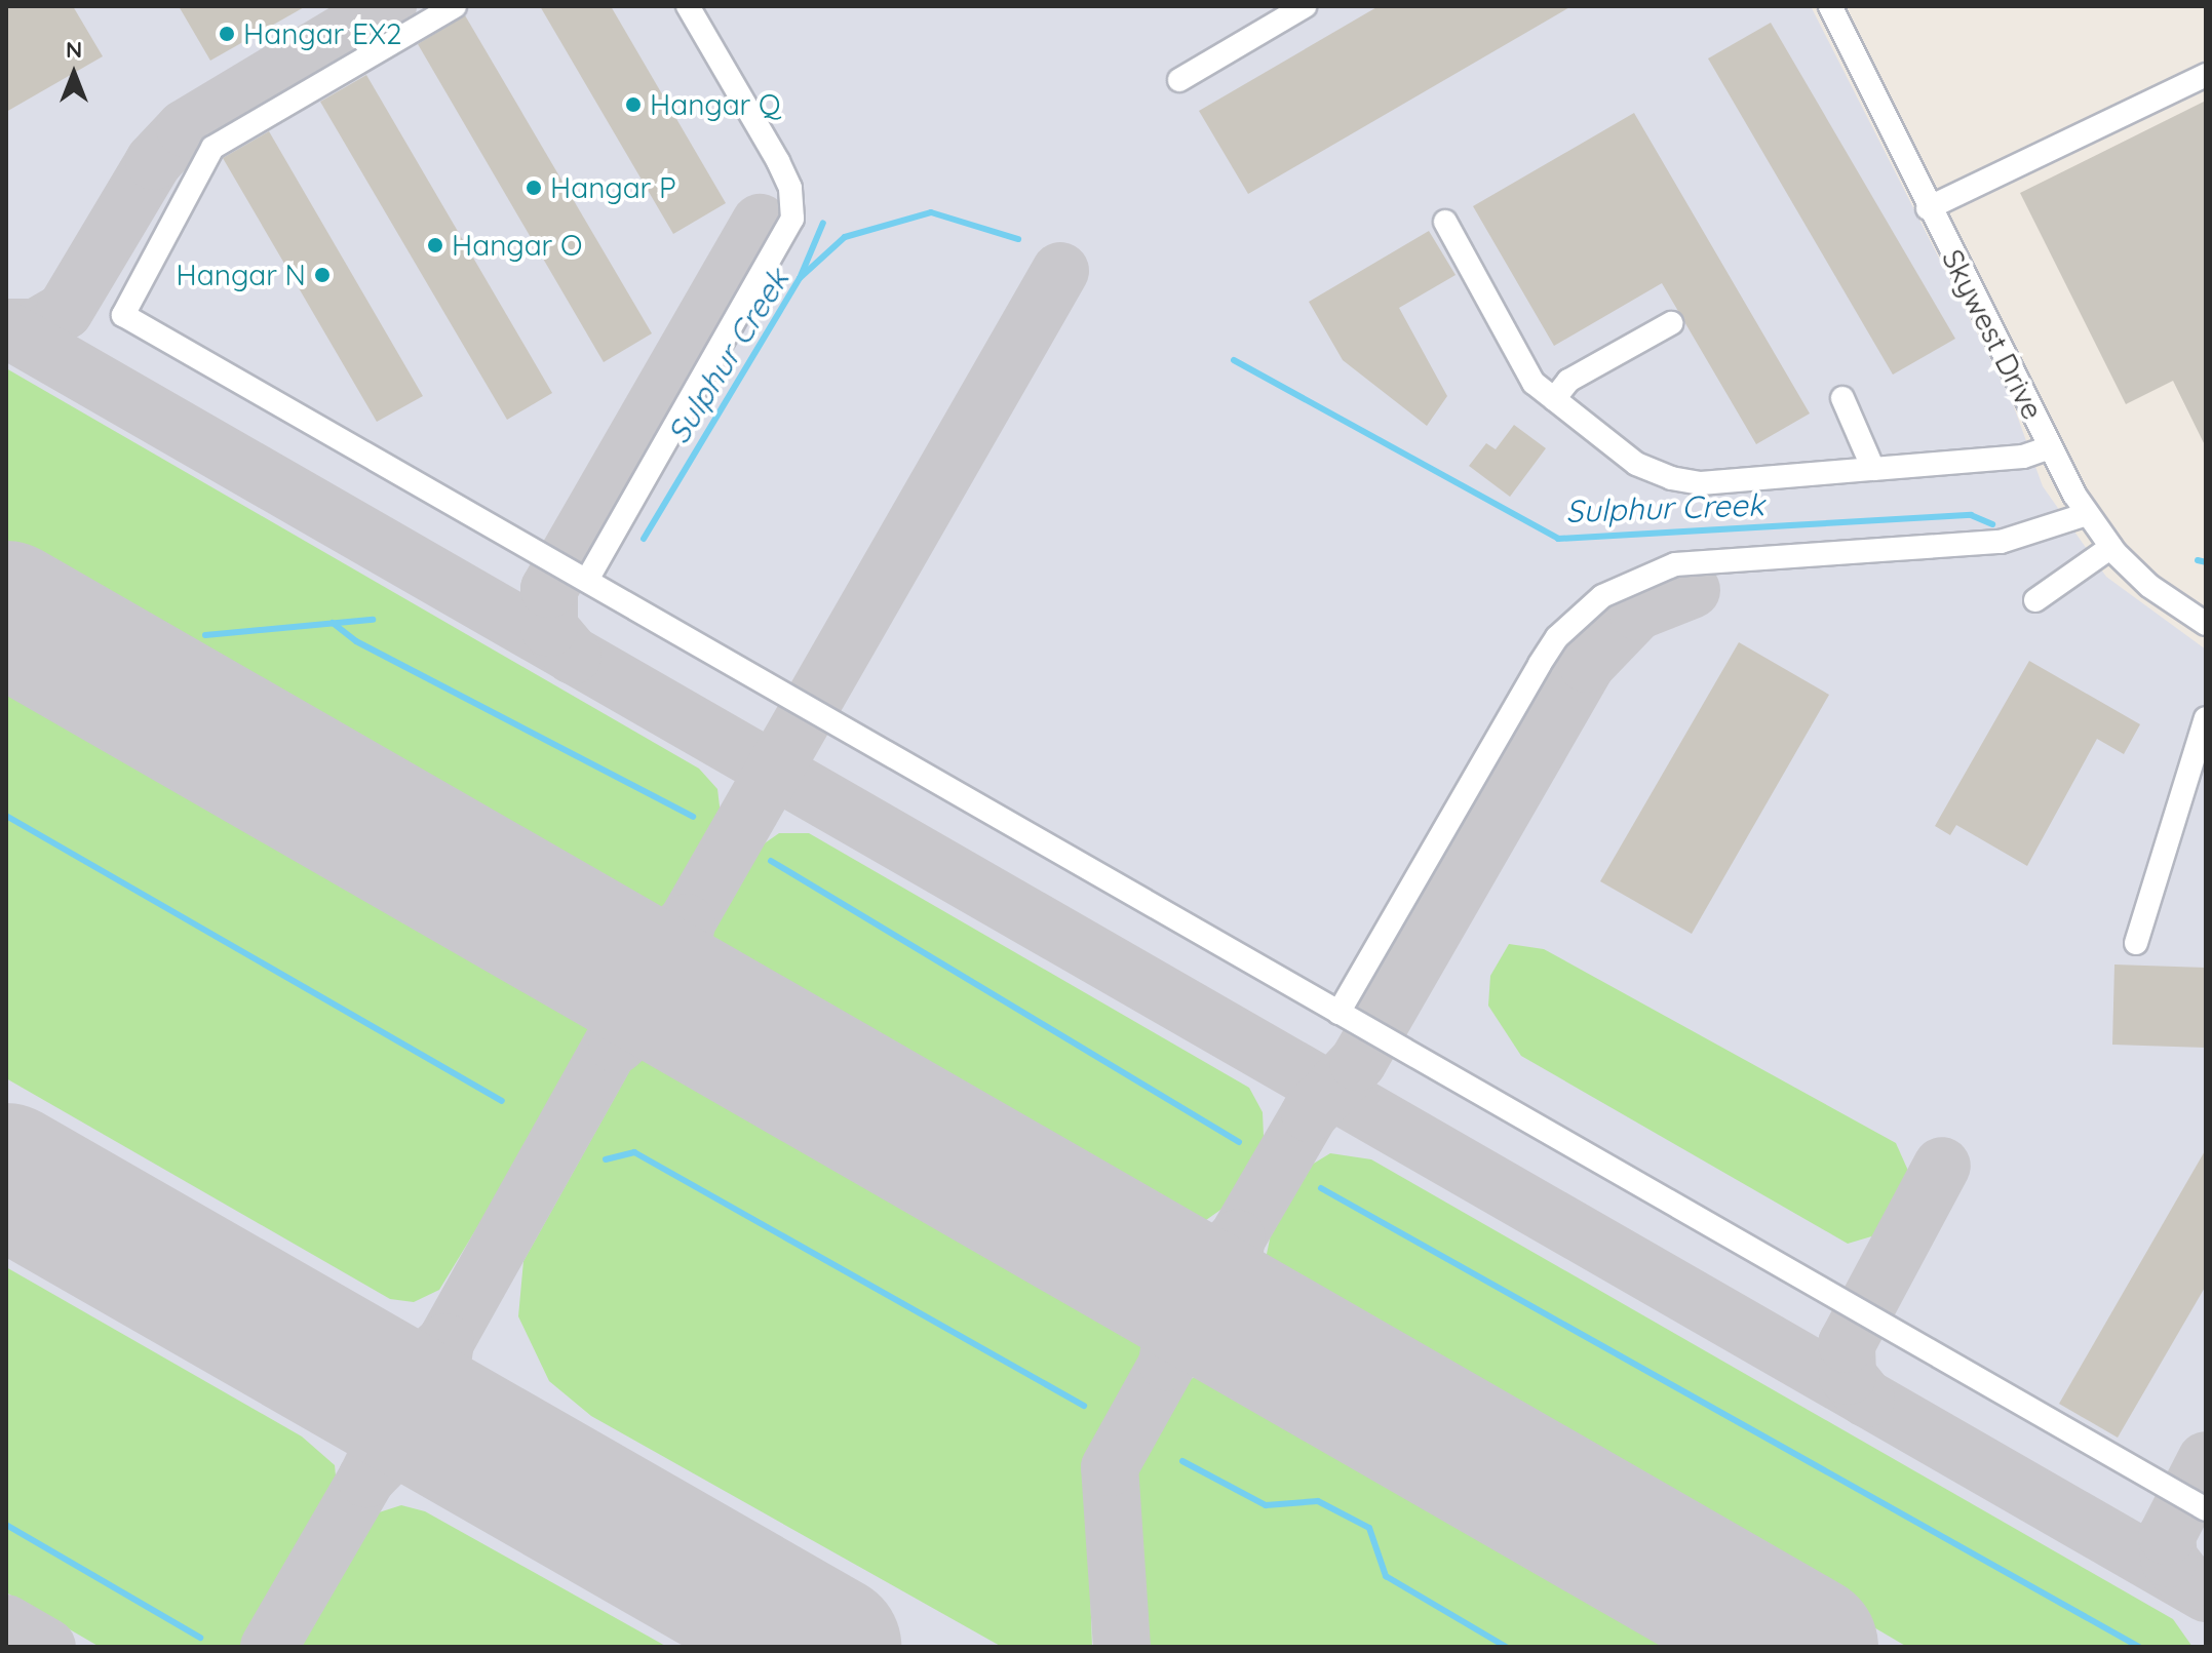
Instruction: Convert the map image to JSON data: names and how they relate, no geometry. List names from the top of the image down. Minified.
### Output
{"streets":{"street":["Skywest Drive"]},"water":["Sulphur Creek"],"places":["Hangar EX2","Hangar Q","Hangar P","Hangar O","Hangar N"],"north":"top"}
